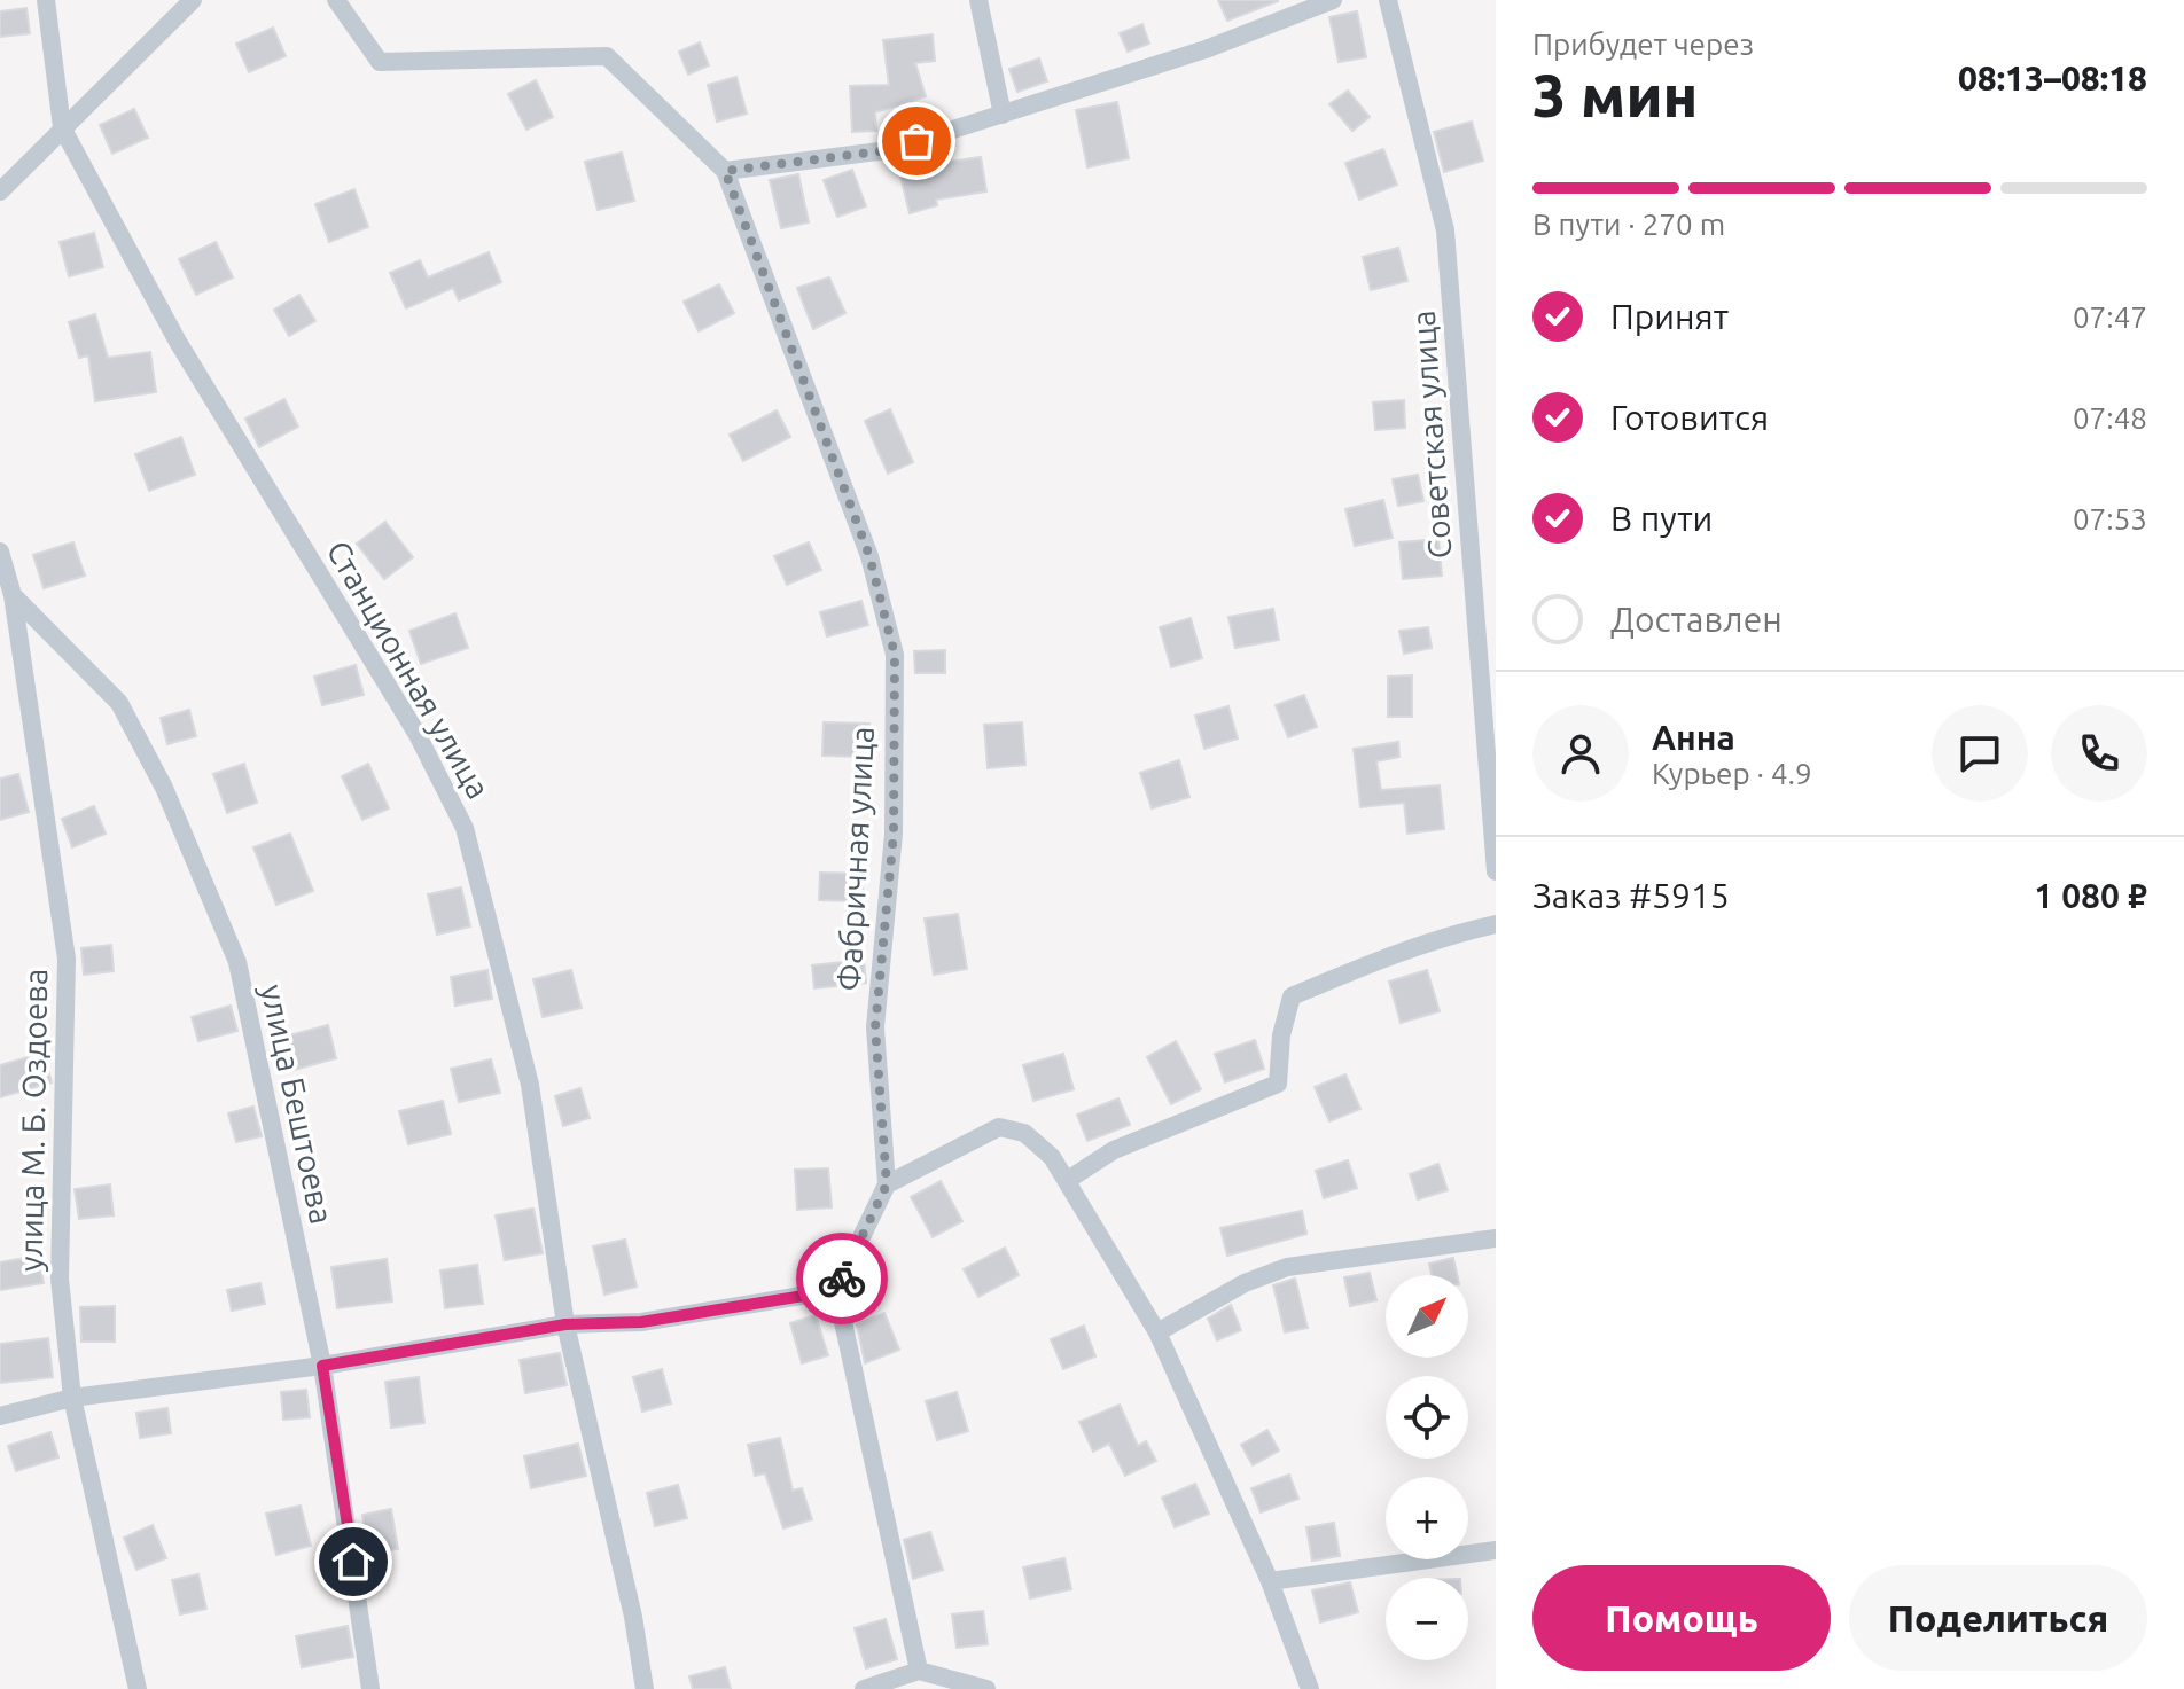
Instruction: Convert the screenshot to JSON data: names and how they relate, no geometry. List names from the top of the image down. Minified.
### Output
{"streets":{"street":["Советская улица","Станционная улица","Фабричная улица","улица Бештоева","улица М. Б. Оздоева"]},"crossings":[["улица Бештоева","улица М. Б. Оздоева"]],"north":"top right","page":{"heading":["3 мин","Прибудет через","08:13–08:18"],"panel":["Анна","Курьер · 4.9","Заказ #5915","1 080 ₽"],"bar":"В пути · 270 m","list":[["Принят","07:47"],["Готовится","07:48"],["В пути","07:53"],"Доставлен"],"map_buttons":["+","−"],"buttons":["Помощь","Поделиться"]}}
